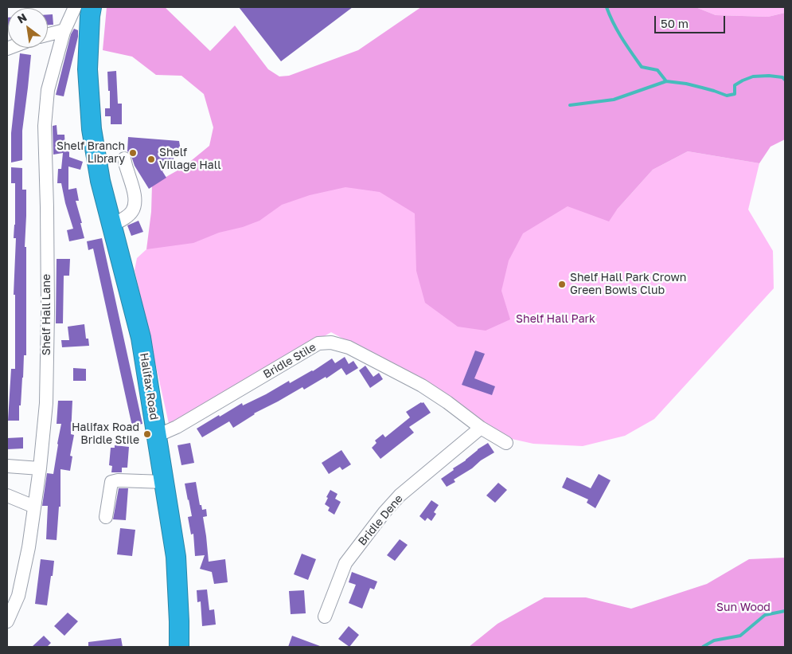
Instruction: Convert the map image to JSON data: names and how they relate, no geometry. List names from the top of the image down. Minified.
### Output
{"streets":{"highway":["Halifax Road"],"street":["Shelf Hall Lane","Bridle Stile","Bridle Dene"]},"crossings":[["Bridle Stile","Halifax Road"],["Bridle Stile","Bridle Dene"]],"parks":["Shelf Hall Park","Sun Wood"],"places":["Shelf Branch Library","Shelf Village Hall","Shelf Hall Park Crown Green Bowls Club","Halifax Road Bridle Stile"],"scale_bar":"50 m","north":"top left"}
